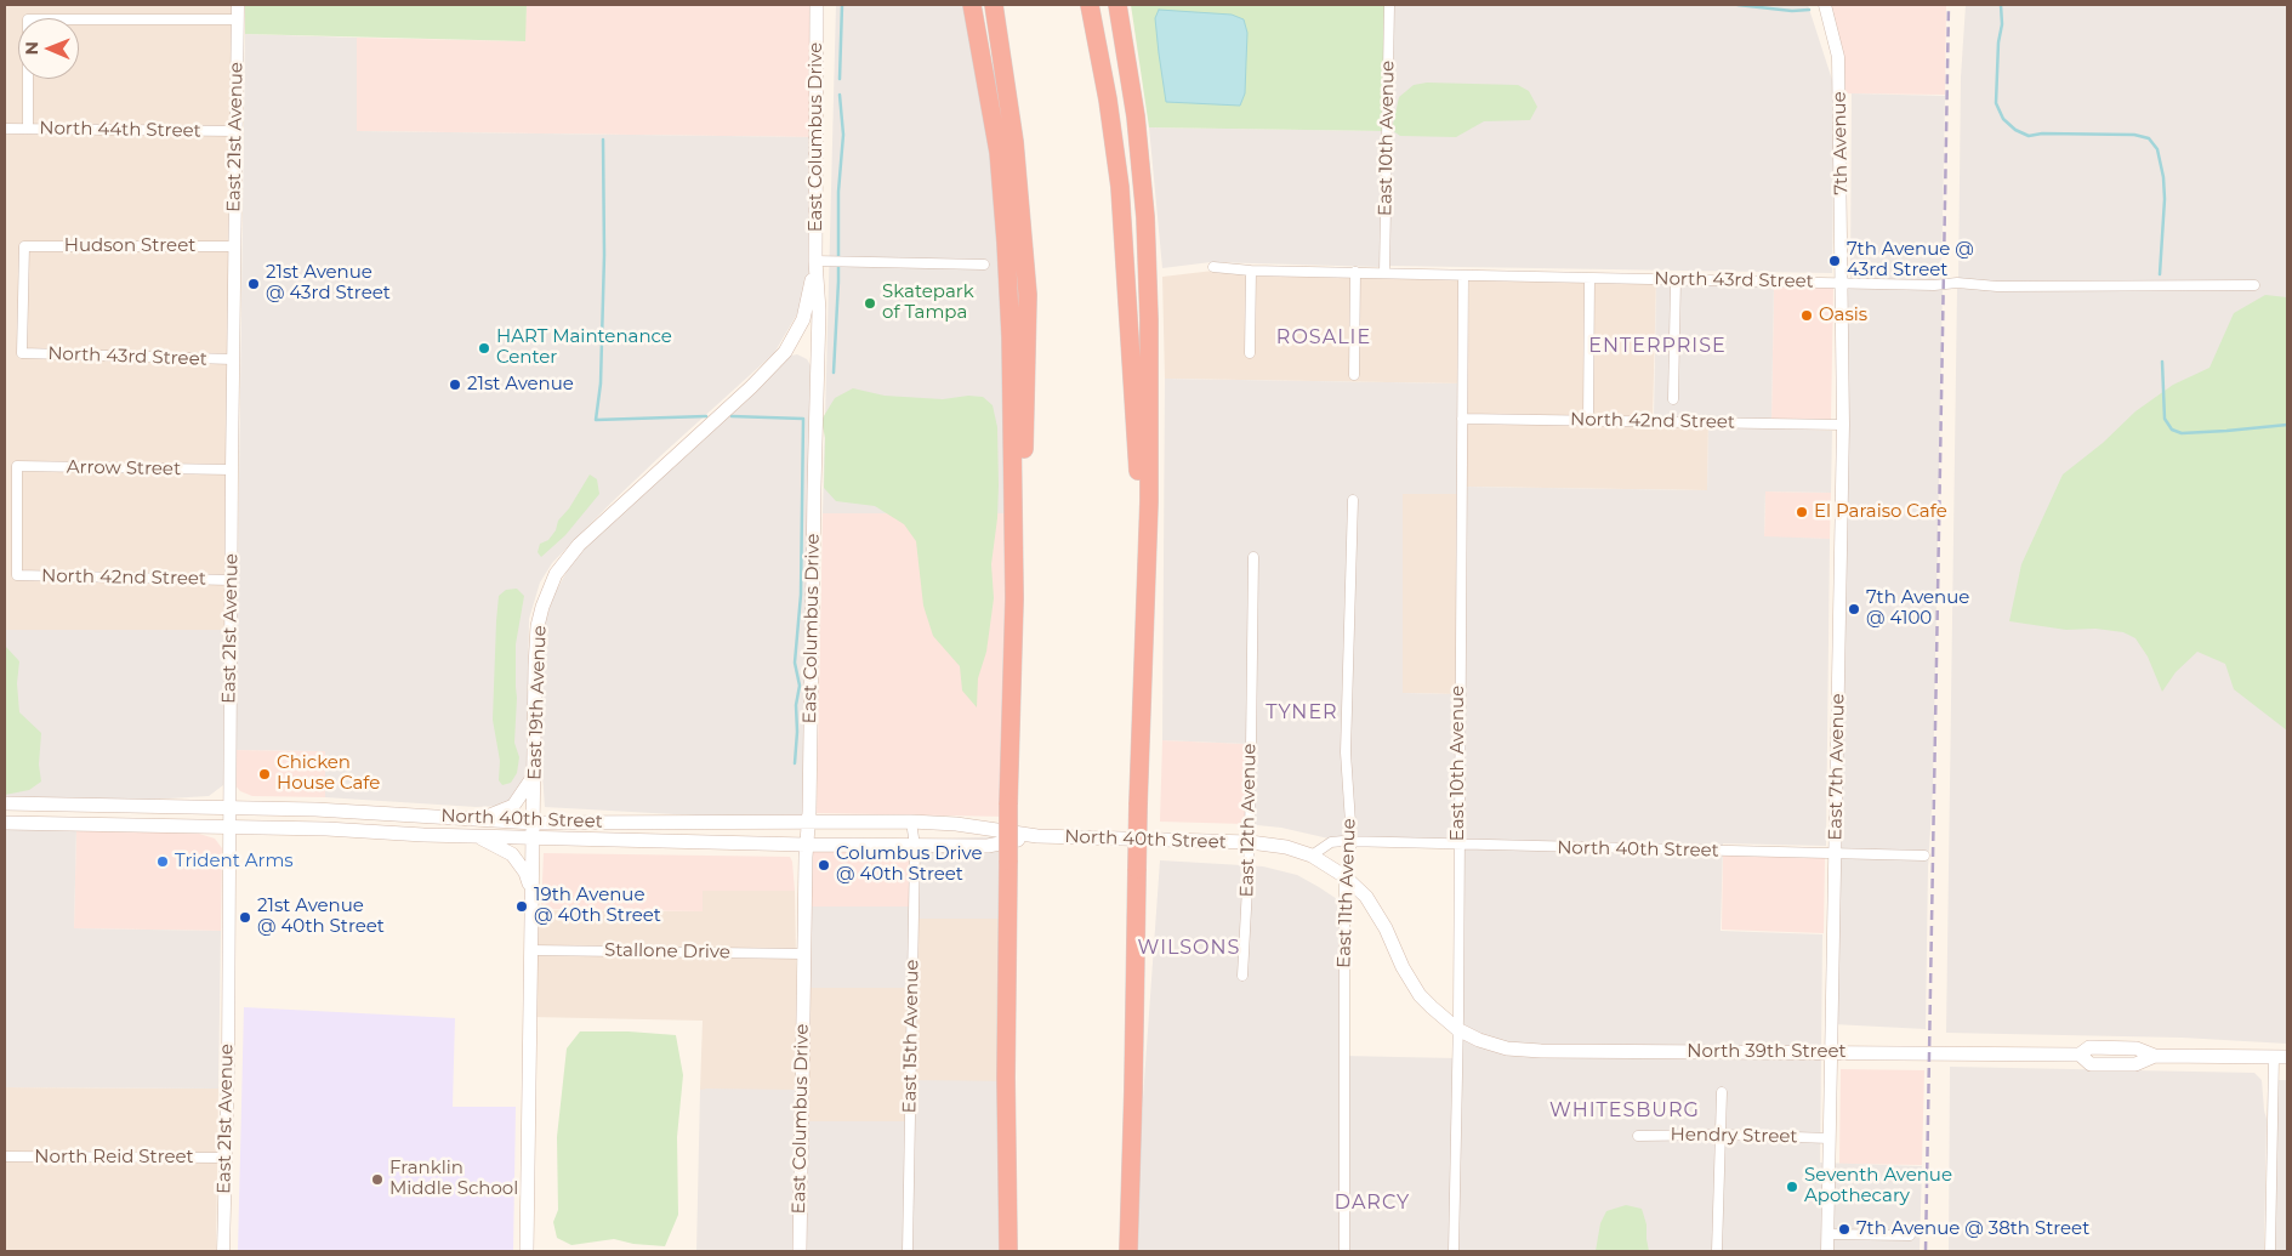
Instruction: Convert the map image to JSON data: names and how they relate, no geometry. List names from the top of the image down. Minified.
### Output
{"streets":{"main road":["East Columbus Drive","East 19th Avenue","North 40th Street","North 39th Street"],"street":["North 44th Street","East 21st Avenue","East 10th Avenue","7th Avenue","Hudson Street","North 43rd Street","North 42nd Street","Arrow Street","East 7th Avenue","East 12th Avenue","East 11th Avenue","Stallone Drive","East 15th Avenue","Hendry Street","North Reid Street"]},"crossings":[["North 44th Street","East 21st Avenue"],["East 21st Avenue","Hudson Street"],["East 21st Avenue","North 43rd Street"],["East 21st Avenue","North 42nd Street"],["East 21st Avenue","Arrow Street"],["East 21st Avenue","North 40th Street"],["East 21st Avenue","North Reid Street"],["East Columbus Drive","East 19th Avenue"],["East Columbus Drive","North 40th Street"],["East Columbus Drive","Stallone Drive"],["East 10th Avenue","North 43rd Street"],["East 10th Avenue","North 42nd Street"],["East 10th Avenue","North 40th Street"],["East 10th Avenue","North 39th Street"],["7th Avenue","North 43rd Street"],["7th Avenue","East 7th Avenue"],["Hudson Street","North 43rd Street"],["North 43rd Street","East 7th Avenue"],["North 42nd Street","Arrow Street"],["North 42nd Street","East 7th Avenue"],["East 19th Avenue","North 40th Street"],["East 19th Avenue","Stallone Drive"],["East 7th Avenue","North 40th Street"],["East 7th Avenue","North 39th Street"],["East 7th Avenue","Hendry Street"],["North 40th Street","East 12th Avenue"],["North 40th Street","East 11th Avenue"],["North 40th Street","East 15th Avenue"],["North 40th Street","North 39th Street"]],"districts":["ROSALIE","ENTERPRISE","TYNER","WILSONS","WHITESBURG","DARCY"],"places":["7th Avenue @ 43rd Street","21st Avenue @ 43rd Street","Skatepark of Tampa","Oasis","HART Maintenance Center","21st Avenue","El Paraiso Cafe","7th Avenue @ 4100","Chicken House Cafe","Trident Arms","Columbus Drive @ 40th Street","19th Avenue @ 40th Street","21st Avenue @ 40th Street","Franklin Middle School","Seventh Avenue Apothecary","7th Avenue @ 38th Street"],"north":"left"}
